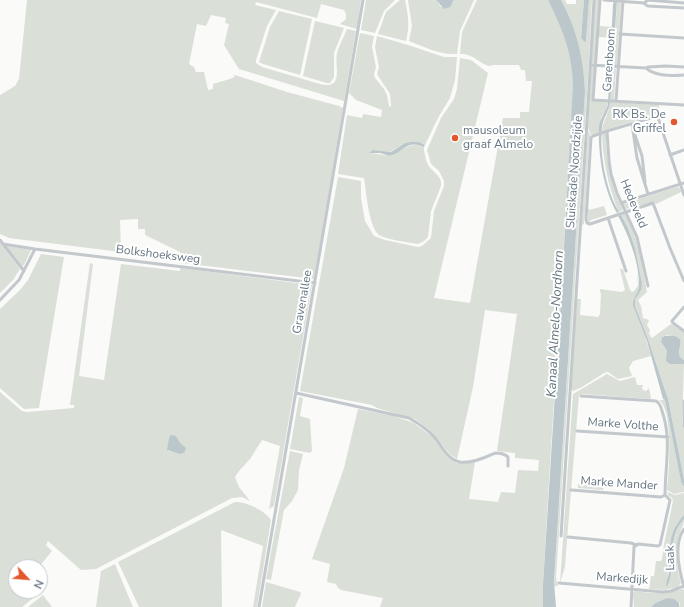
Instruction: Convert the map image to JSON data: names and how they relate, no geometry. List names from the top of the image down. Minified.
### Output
{"streets":{"street":["Garenboom","Sluiskade Noordzijde","Hedeveld","Bolkshoeksweg","Gravenallee","Marke Volthe","Marke Mander","Laak","Markedijk"]},"crossings":[["Bolkshoeksweg","Gravenallee"],["Laak","Markedijk"]],"water":["Kanaal Almelo-Nordhorn"],"places":["RK Bs. De Griffel","mausoleum graaf Almelo"],"north":"bottom right"}
